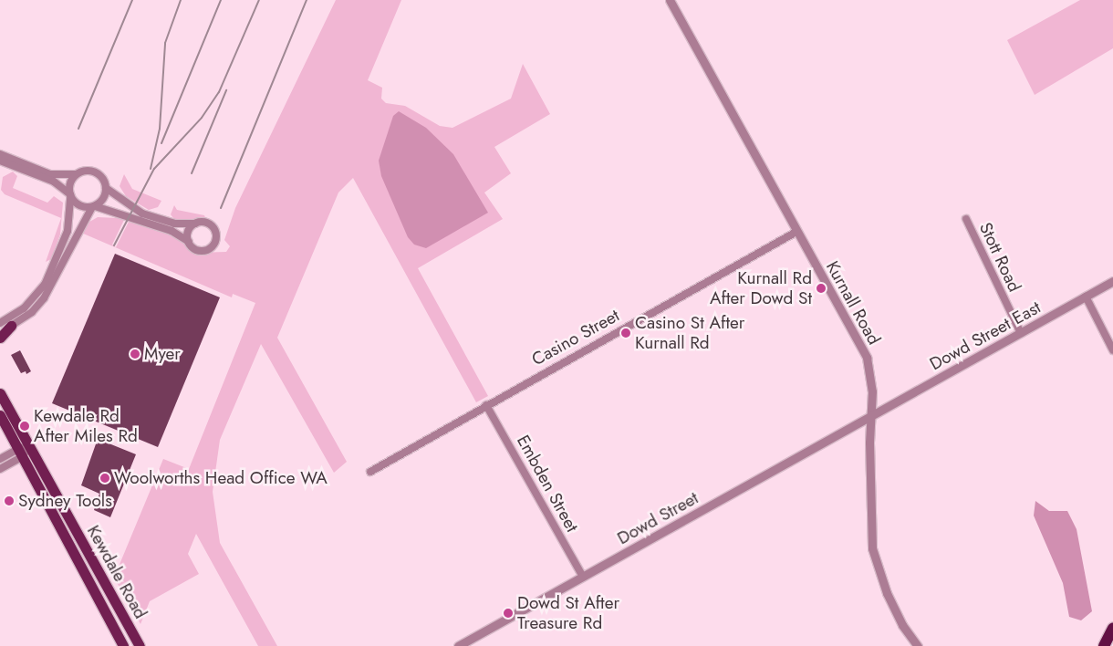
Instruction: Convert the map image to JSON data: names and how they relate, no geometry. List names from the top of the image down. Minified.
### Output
{"streets":{"main road":["Kewdale Road"],"street":["Stott Road","Kurnall Road","Dowd Street East","Casino Street","Embden Street","Dowd Street"]},"crossings":[["Stott Road","Dowd Street East"],["Kurnall Road","Dowd Street East"],["Kurnall Road","Casino Street"],["Kurnall Road","Dowd Street"],["Dowd Street East","Dowd Street"],["Casino Street","Embden Street"],["Embden Street","Dowd Street"]],"places":["Kurnall Rd After Dowd St","Casino St After Kurnall Rd","Myer","Kewdale Rd After Miles Rd","Woolworths Head Office WA","Sydney Tools","Dowd St After Treasure Rd"]}
